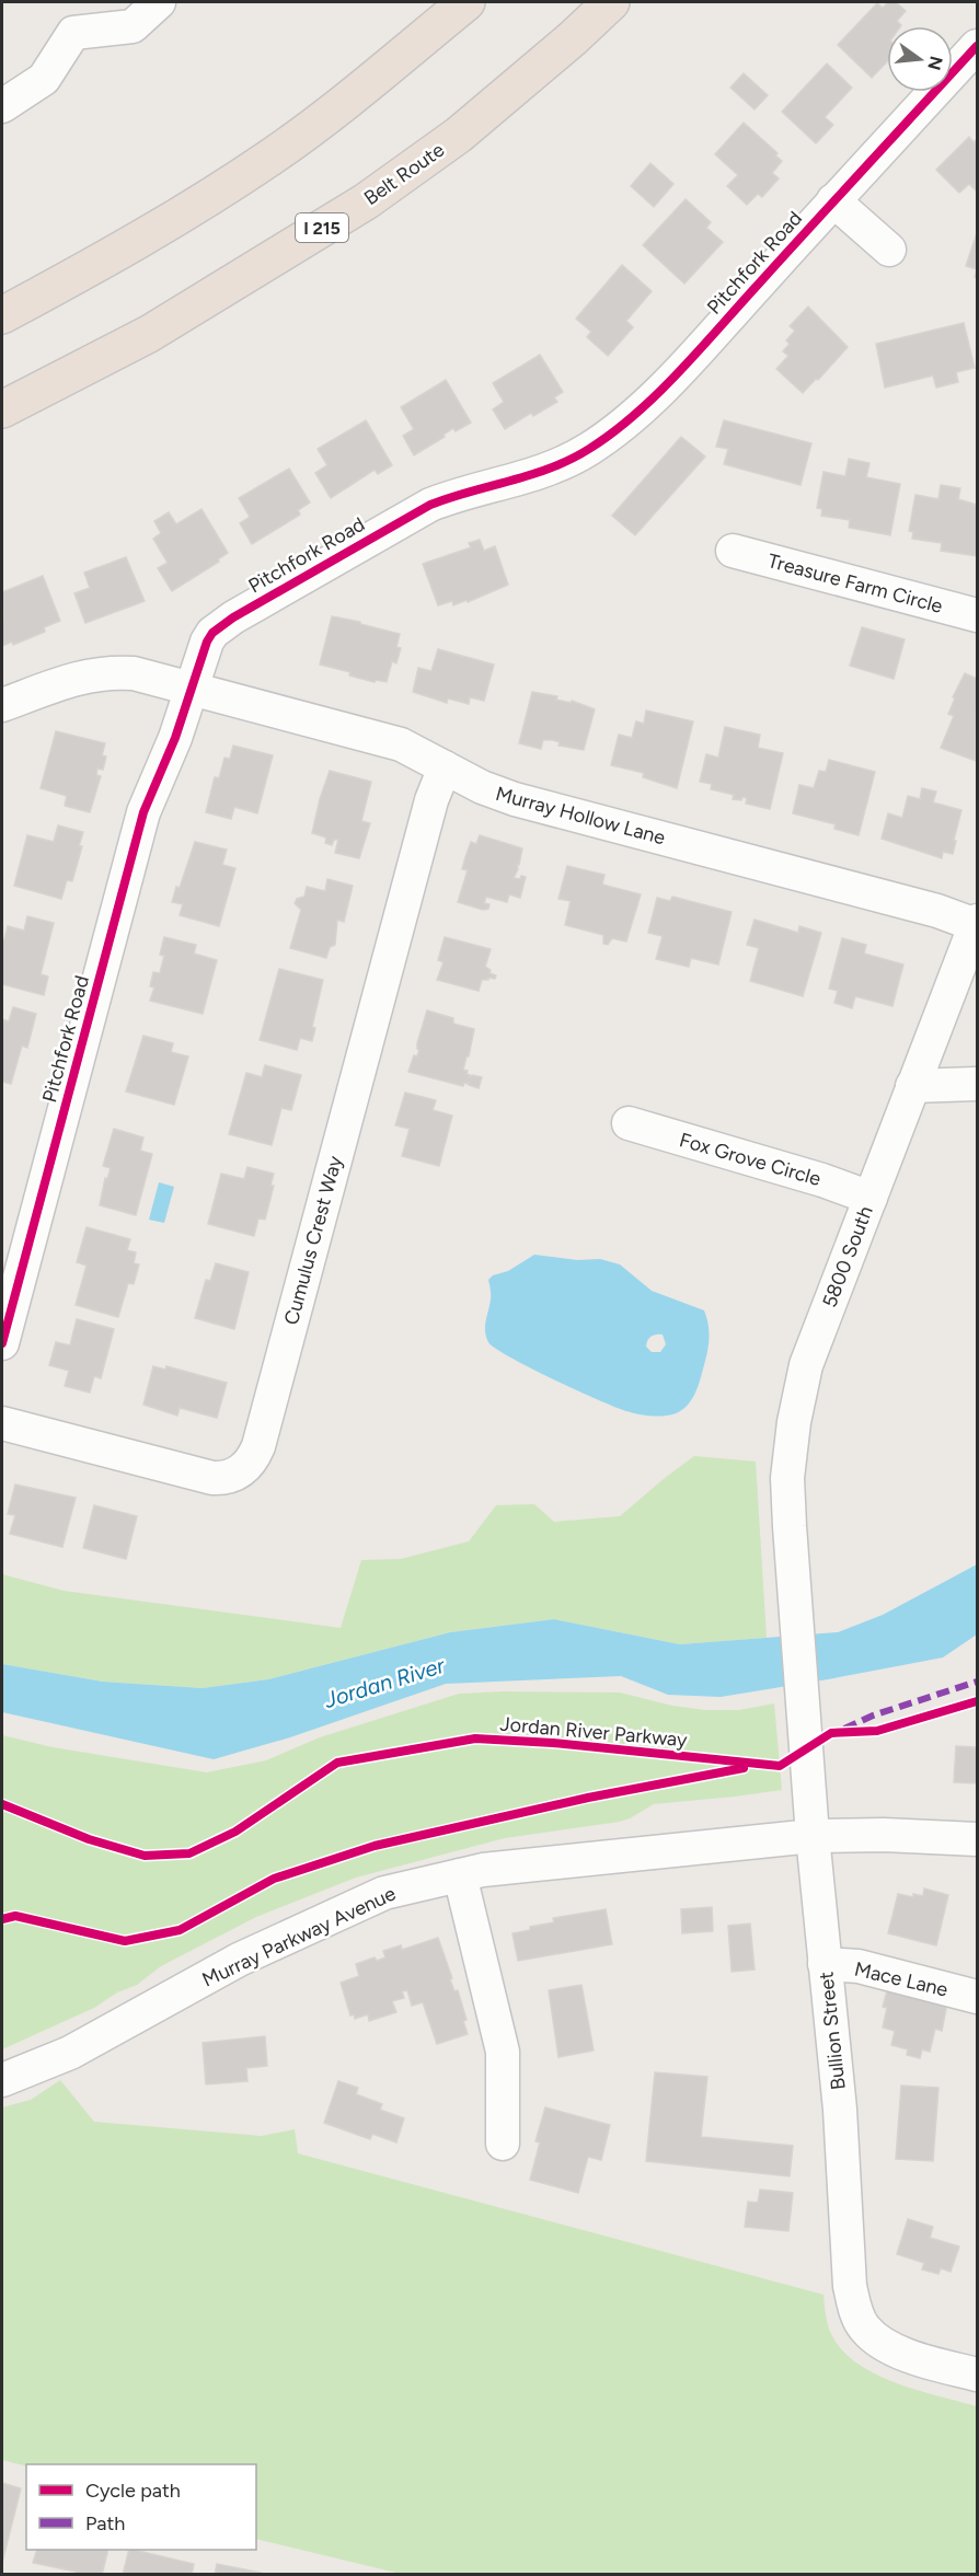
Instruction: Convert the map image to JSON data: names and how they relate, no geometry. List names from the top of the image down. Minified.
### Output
{"streets":{"highway":["Belt Route","I 215"],"street":["Pitchfork Road","Treasure Farm Circle","Murray Hollow Lane","Fox Grove Circle","Cumulus Crest Way","5800 South","Murray Parkway Avenue","Mace Lane","Bullion Street"],"cycle path":["Jordan River Parkway"]},"crossings":[["Pitchfork Road","Murray Hollow Lane"],["Murray Hollow Lane","Cumulus Crest Way"],["Murray Hollow Lane","5800 South"],["Fox Grove Circle","5800 South"],["5800 South","Bullion Street"],["Murray Parkway Avenue","Bullion Street"],["Mace Lane","Bullion Street"]],"water":["Jordan River"],"legend":["Cycle path","Path"],"north":"right"}
